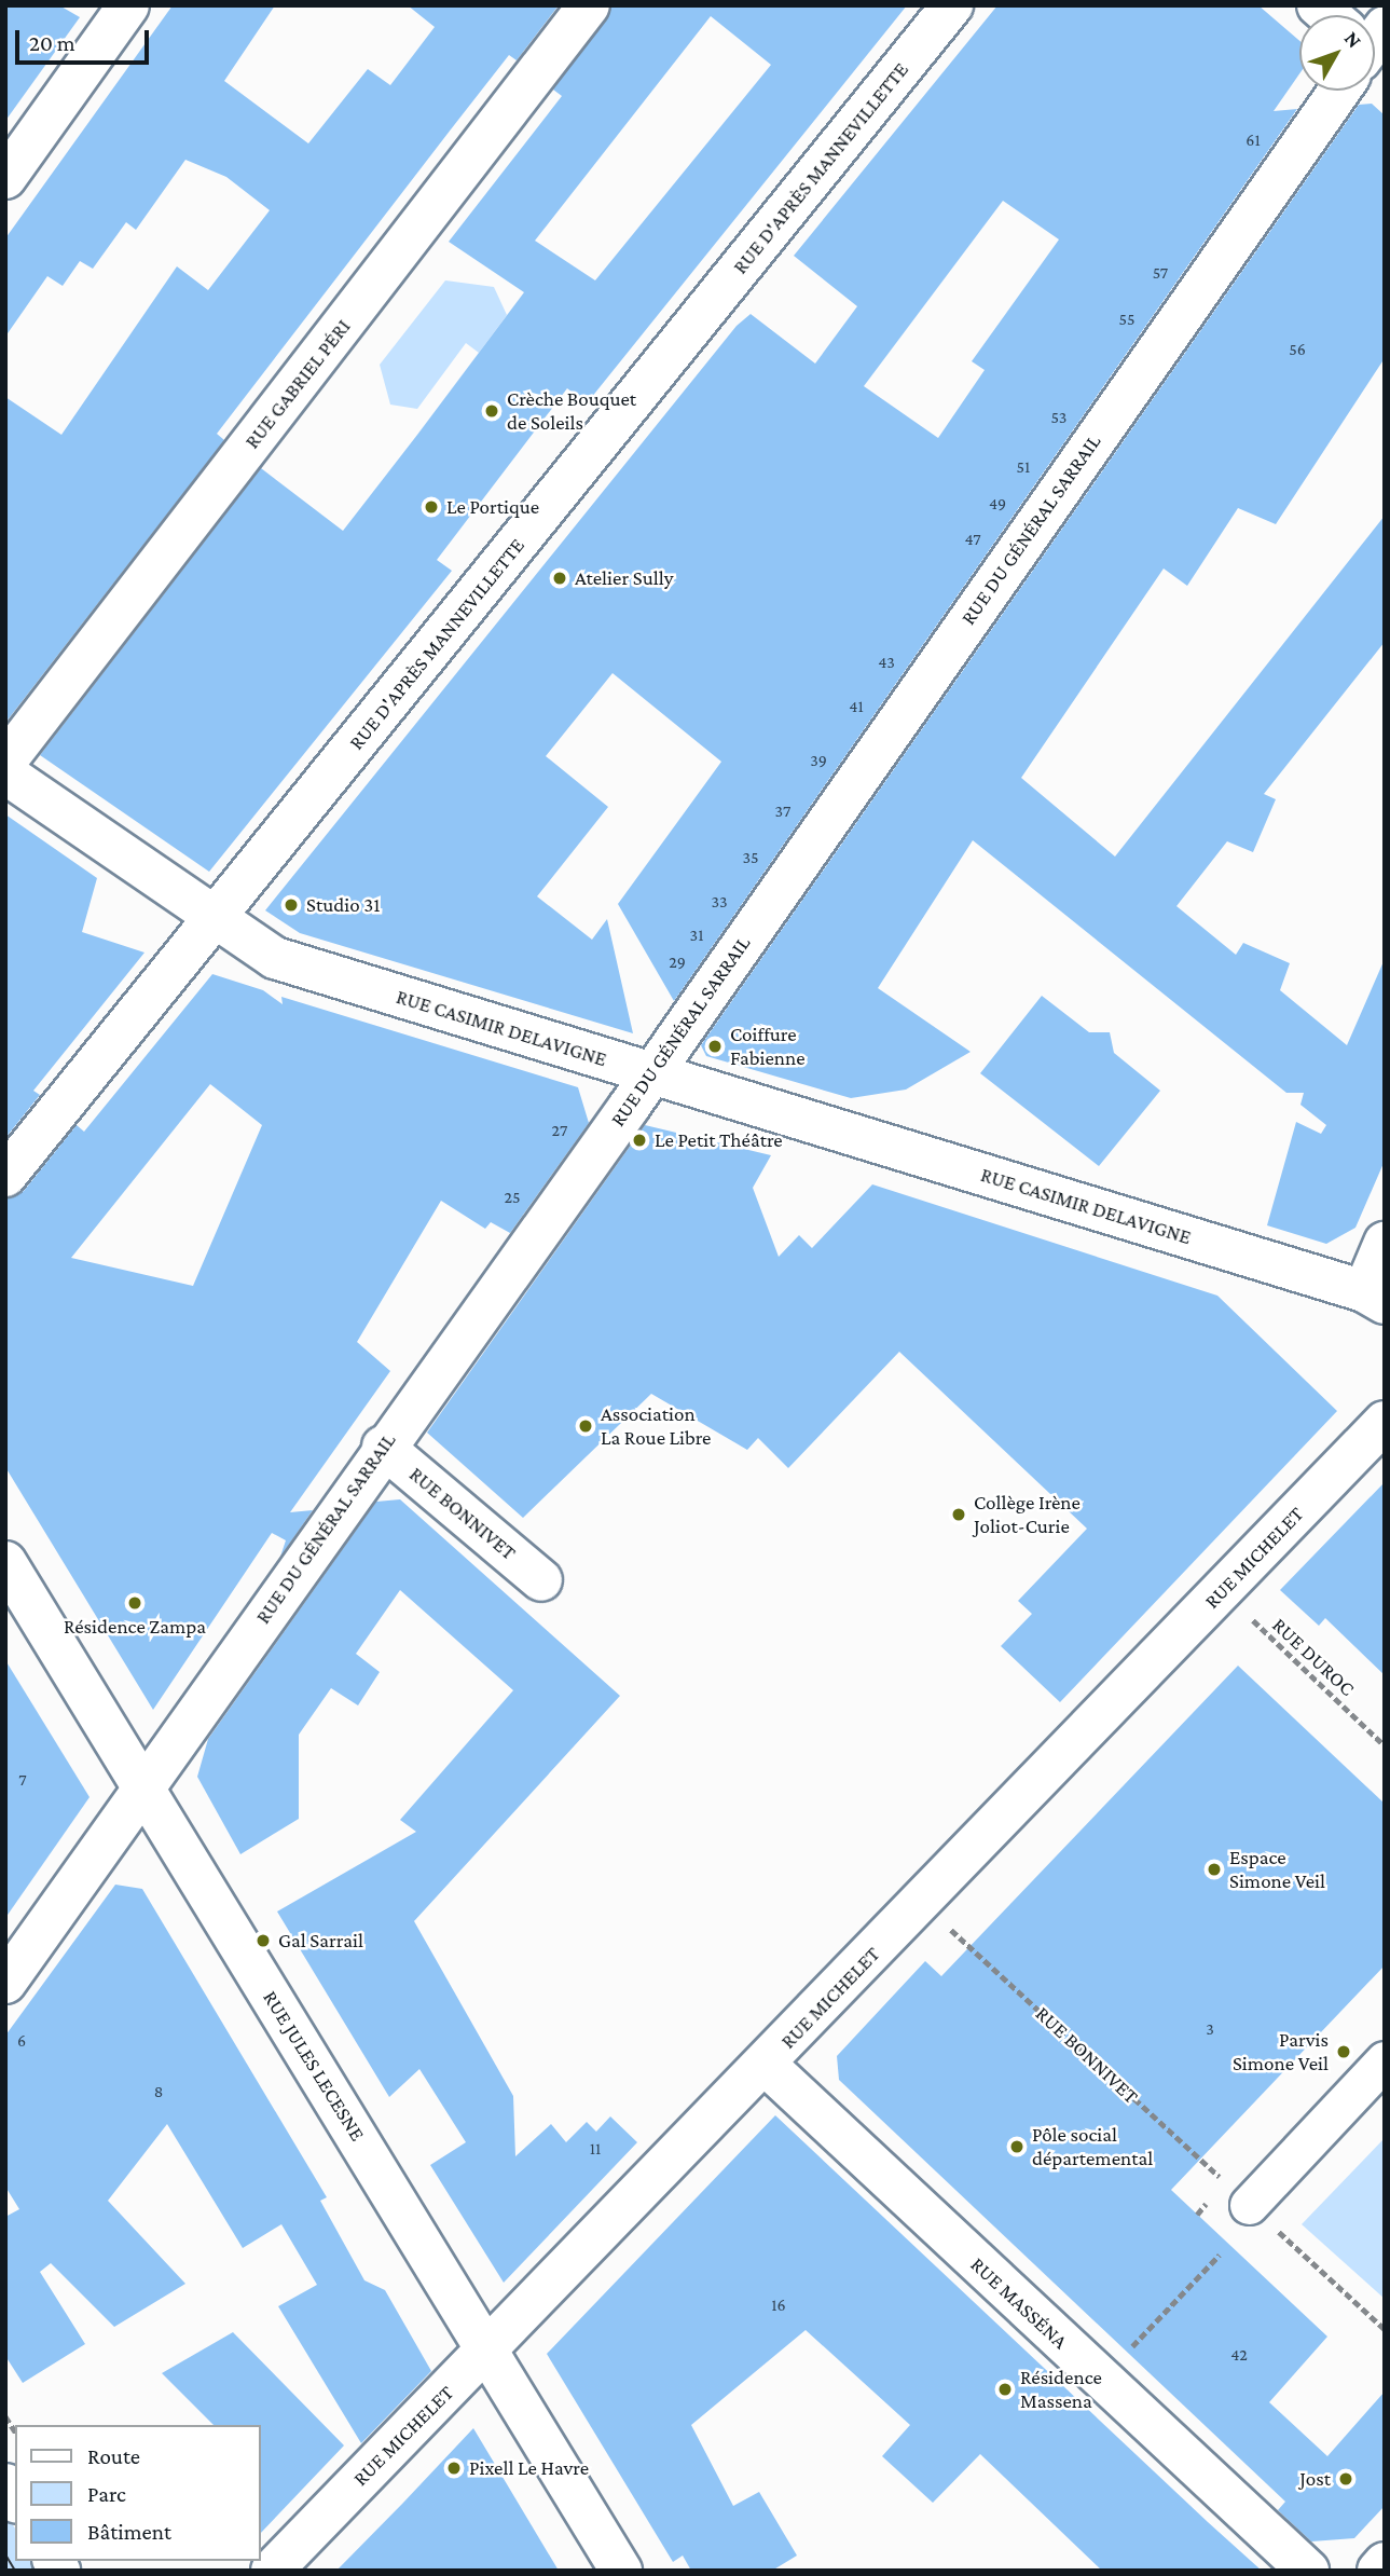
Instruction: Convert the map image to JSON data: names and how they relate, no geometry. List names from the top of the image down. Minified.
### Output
{"streets":{"street":["RUE D'APRÈS MANNEVILLETTE","RUE GABRIEL PÉRI","RUE DU GÉNÉRAL SARRAIL","RUE CASIMIR DELAVIGNE","RUE BONNIVET","RUE MICHELET","RUE JULES LECESNE","RUE MASSÉNA"],"path":["RUE DUROC"]},"crossings":[["RUE D'APRÈS MANNEVILLETTE","RUE CASIMIR DELAVIGNE"],["RUE DU GÉNÉRAL SARRAIL","RUE CASIMIR DELAVIGNE"],["RUE DU GÉNÉRAL SARRAIL","RUE BONNIVET"],["RUE DU GÉNÉRAL SARRAIL","RUE JULES LECESNE"],["RUE BONNIVET","RUE MICHELET"],["RUE MICHELET","RUE DUROC"],["RUE MICHELET","RUE JULES LECESNE"],["RUE MICHELET","RUE MASSÉNA"]],"places":["Crèche Bouquet de Soleils","Le Portique","Atelier Sully","Studio 31","Coiffure Fabienne","Le Petit Théâtre","Association La Roue Libre","Collège Irène Joliot-Curie","Résidence Zampa","Espace Simone Veil","Gal Sarrail","Parvis Simone Veil","Pôle social départemental","Résidence Massena","Pixell Le Havre","Jost"],"house_numbers":["61","57","55","56","53","51","49","47","43","41","39","37","35","33","31","29","27","25","7","3","6","8","11","16","42"],"legend":["Route","Parc","Bâtiment"],"scale_bar":"20 m","north":"top right"}
